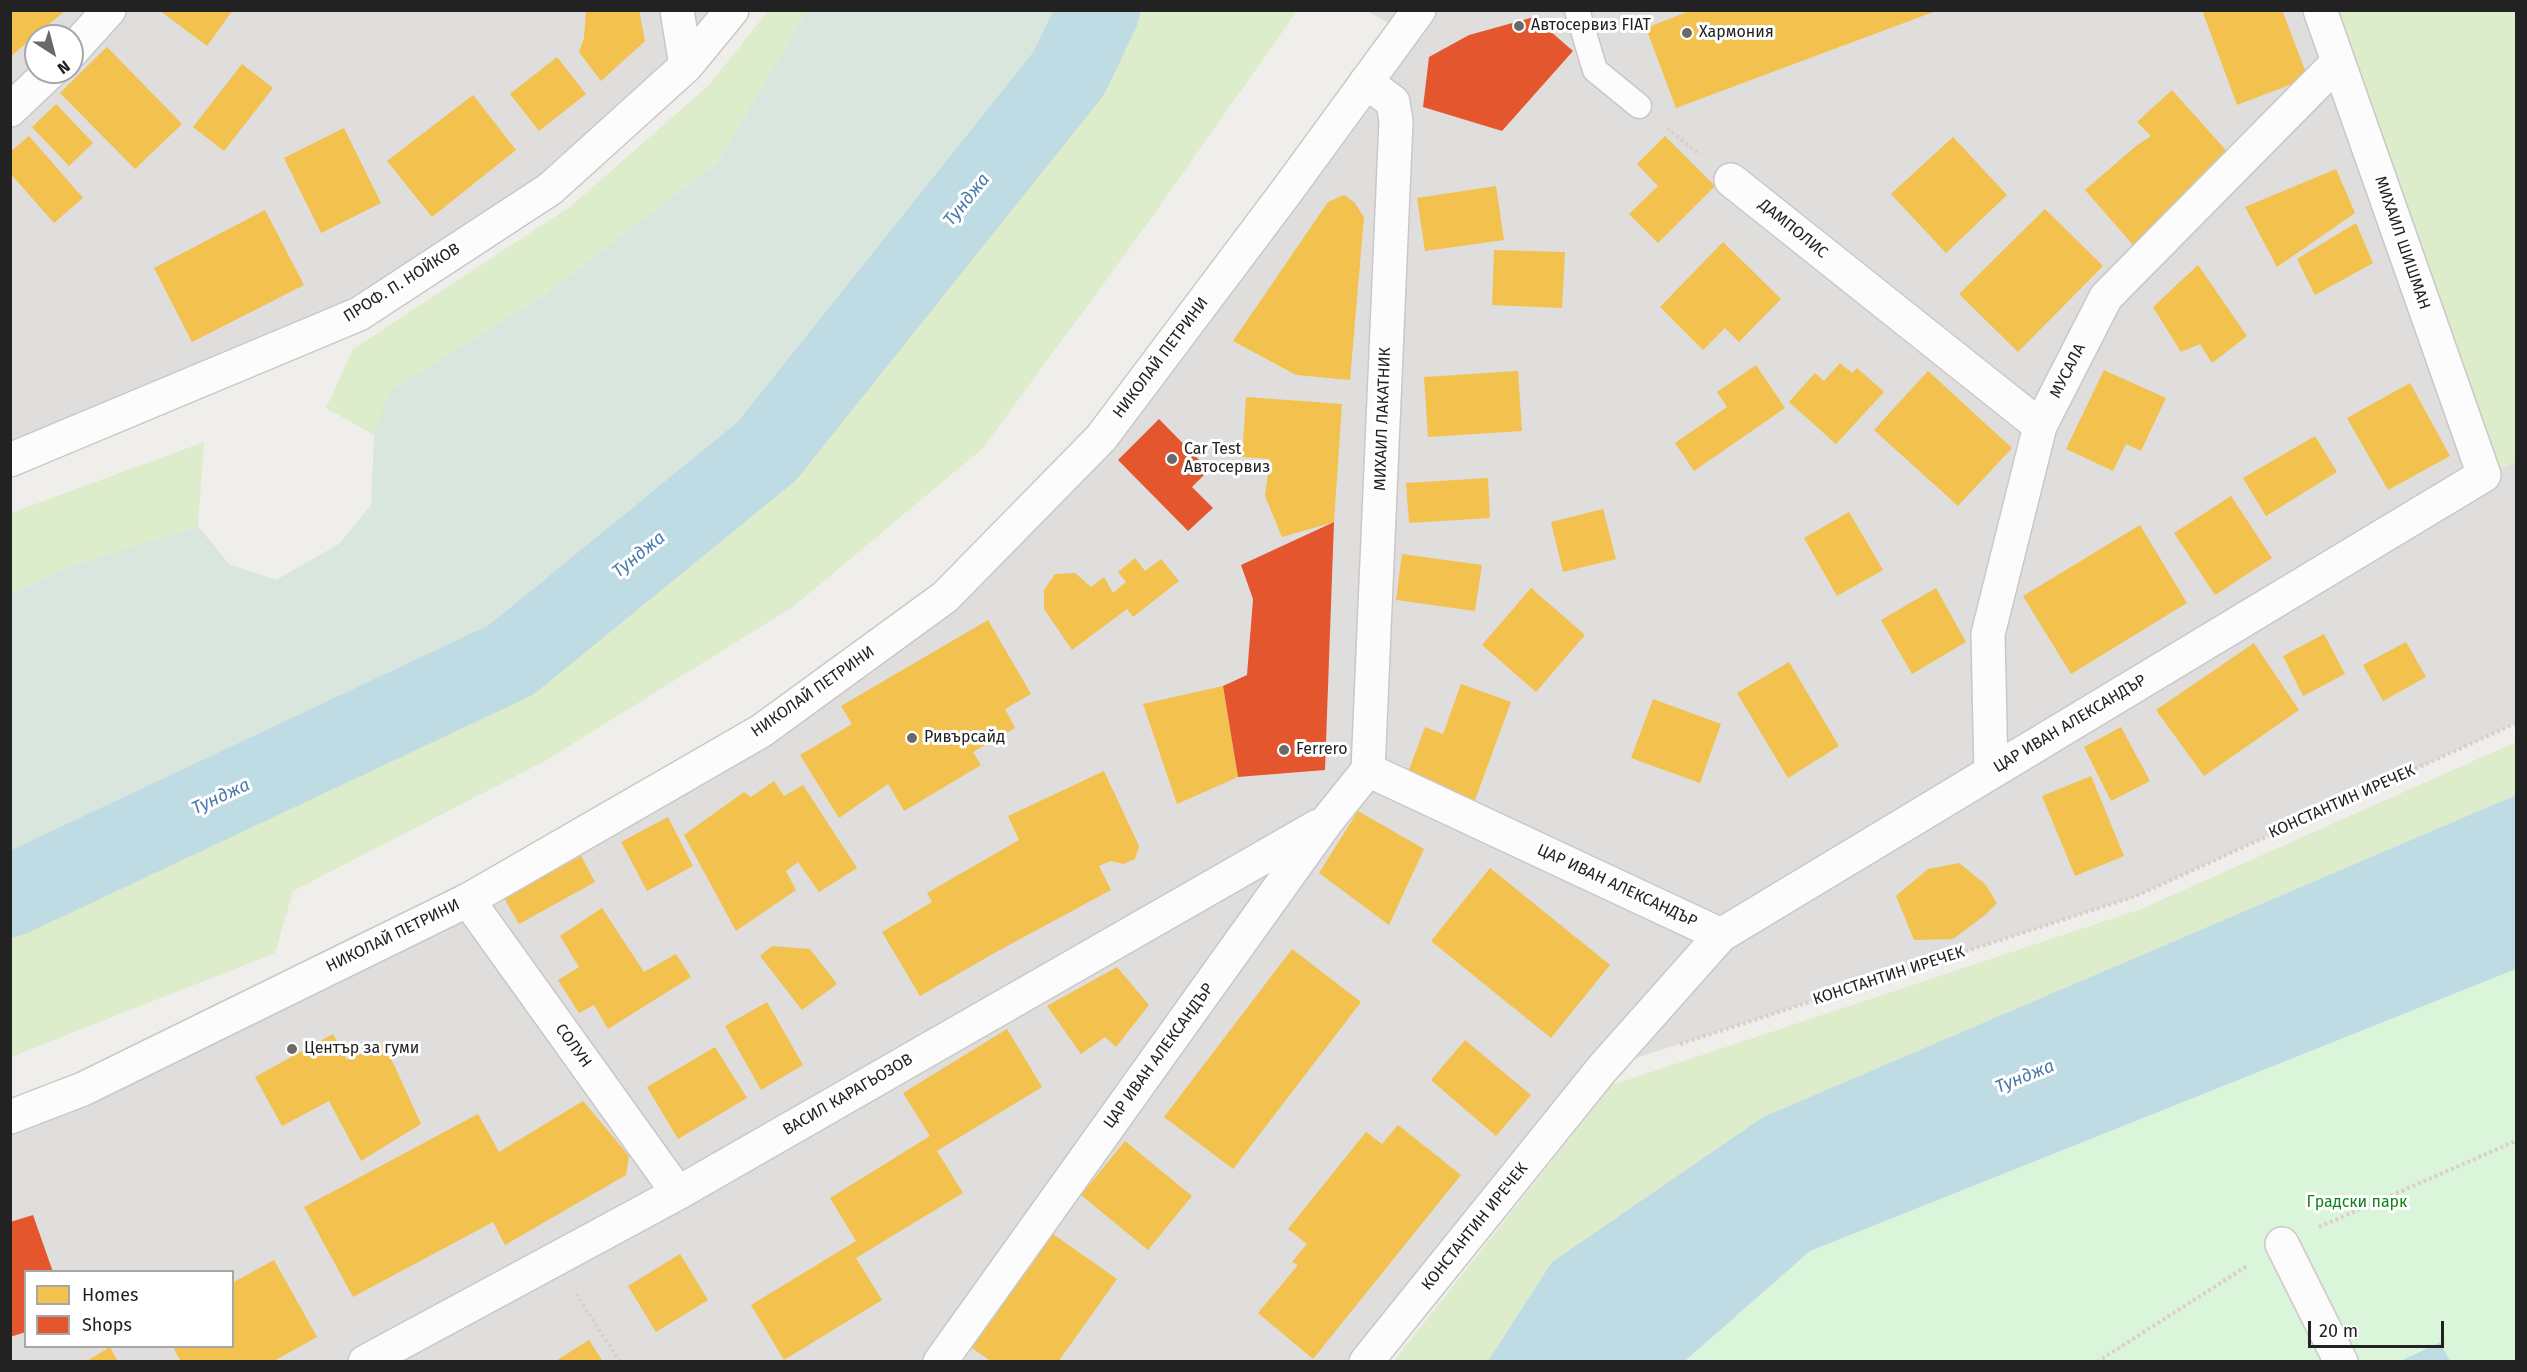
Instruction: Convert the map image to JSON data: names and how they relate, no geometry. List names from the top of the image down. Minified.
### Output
{"streets":{"street":["ДАМПОЛИС","МИХАИЛ ШИШМАН","ПРОФ. П. НОЙКОВ","НИКОЛАЙ ПЕТРИНИ","МУСАЛА","МИХАИЛ ЛАКАТНИК","ЦАР ИВАН АЛЕКСАНДЪР","КОНСТАНТИН ИРЕЧЕК","СОЛУН","ВАСИЛ КАРАГЬОЗОВ"]},"crossings":[["ДАМПОЛИС","МУСАЛА"],["МИХАИЛ ШИШМАН","МУСАЛА"],["МИХАИЛ ШИШМАН","ЦАР ИВАН АЛЕКСАНДЪР"],["НИКОЛАЙ ПЕТРИНИ","МИХАИЛ ЛАКАТНИК"],["НИКОЛАЙ ПЕТРИНИ","СОЛУН"],["МУСАЛА","ЦАР ИВАН АЛЕКСАНДЪР"],["МИХАИЛ ЛАКАТНИК","ЦАР ИВАН АЛЕКСАНДЪР"],["ЦАР ИВАН АЛЕКСАНДЪР","КОНСТАНТИН ИРЕЧЕК"],["ЦАР ИВАН АЛЕКСАНДЪР","ВАСИЛ КАРАГЬОЗОВ"],["СОЛУН","ВАСИЛ КАРАГЬОЗОВ"]],"water":["Тунджа"],"parks":["Градски парк"],"places":["Автосервиз FIAT","Хармония","Car Test Автосервиз","Ривърсайд","Ferrero","Център за гуми"],"legend":["Homes","Shops"],"scale_bar":"20 m","north":"bottom right"}
